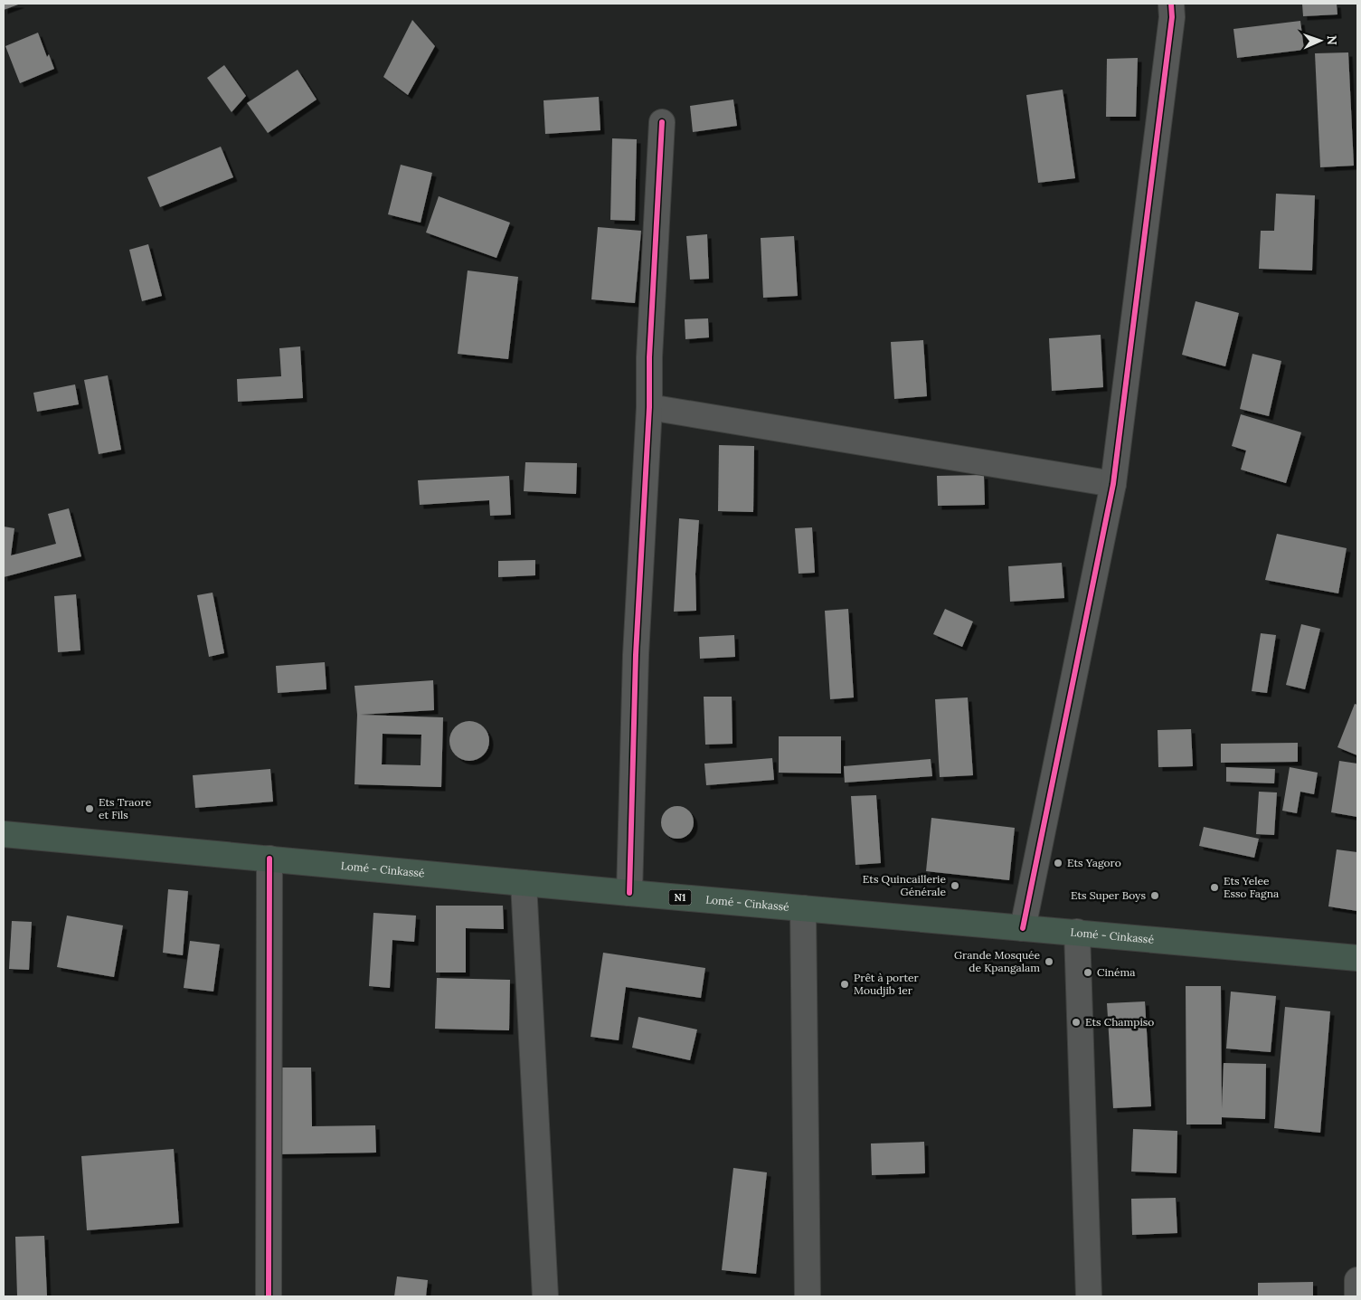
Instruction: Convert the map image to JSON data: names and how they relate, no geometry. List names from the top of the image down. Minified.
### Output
{"streets":{"highway":["Lomé - Cinkassé","N1"]},"places":["Ets Traore et Fils","Ets Yagoro","Ets Quincaillerie Générale","Ets Yelee Esso Fagna","Ets Super Boys","Grande Mosquée de Kpangalam","Cinéma","Prêt à porter Moudjib 1er","Ets Champiso"],"north":"right"}
